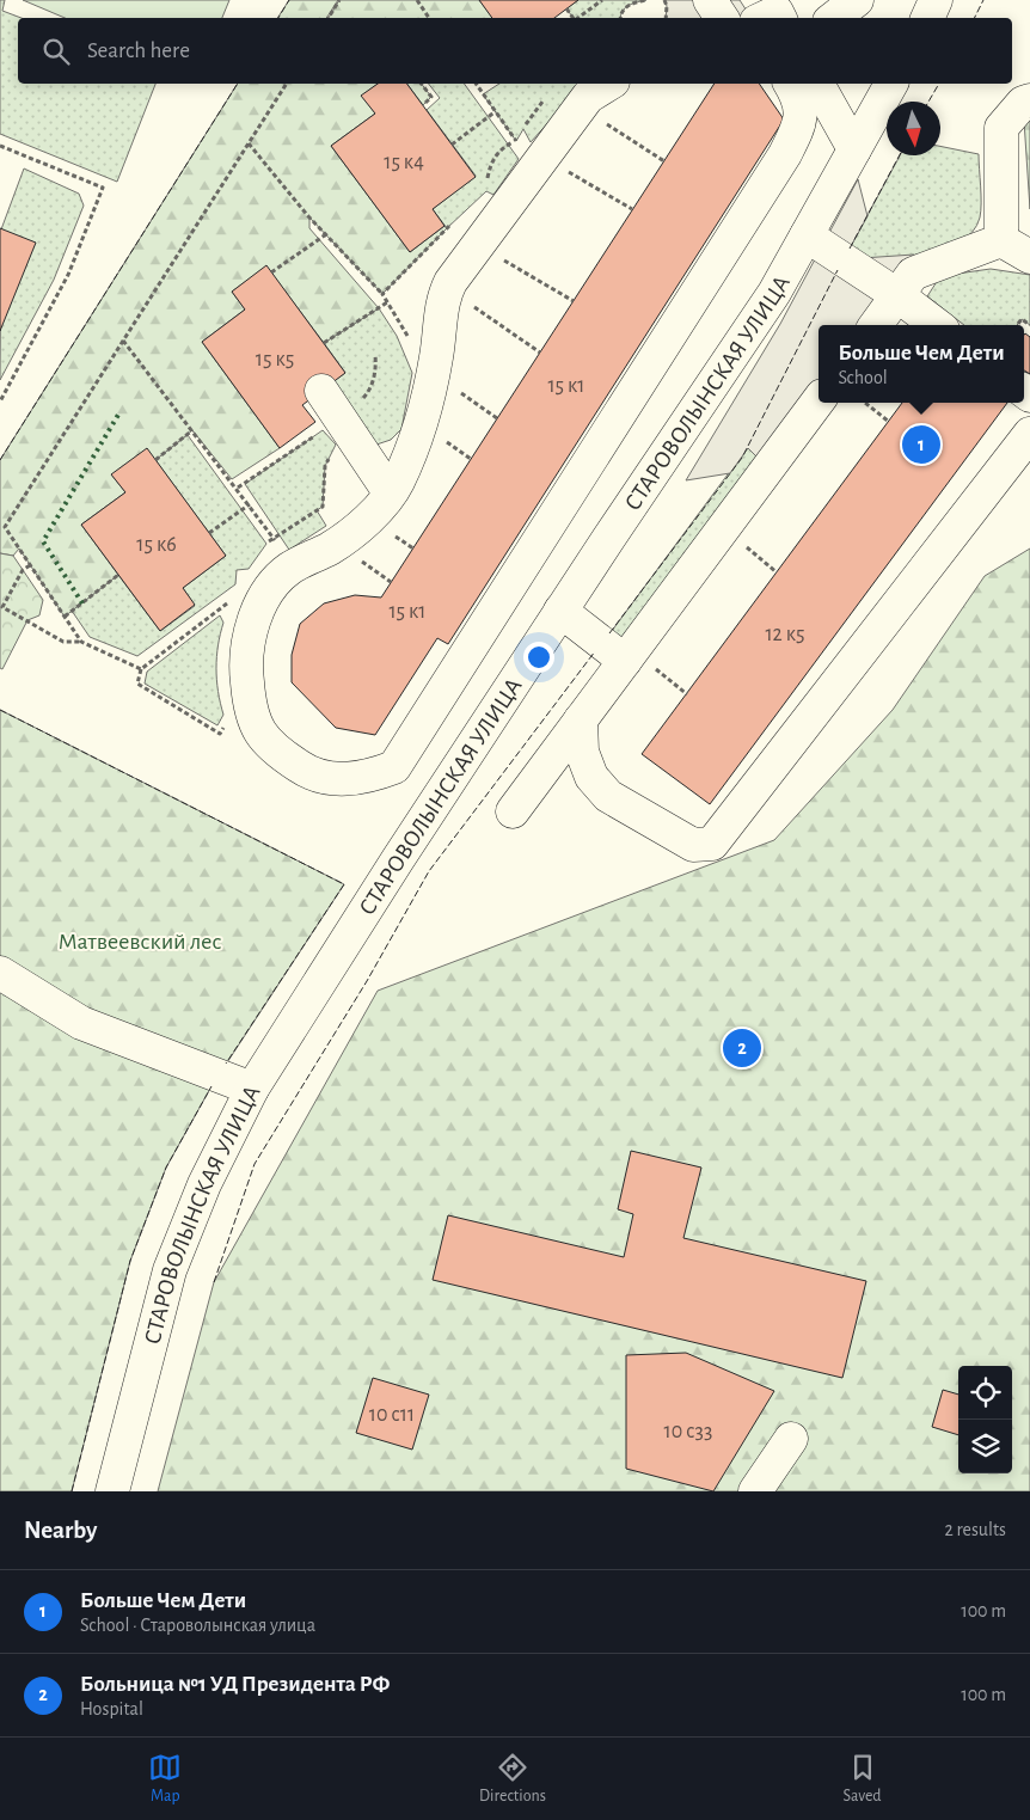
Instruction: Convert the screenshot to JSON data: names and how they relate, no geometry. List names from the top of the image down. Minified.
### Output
{"streets":{"street":["СТАРОВОЛЫНСКАЯ УЛИЦА"]},"parks":["Матвеевский лес"],"house_numbers":["15 к4","15 к5","15 к1","15 к6","15 к1","12 к5","10 с11","10 с33"],"north":"bottom","page":{"search":"Search here","popup":["Больше Чем Дети","School"],"pins":["1","2"],"heading":["Nearby","2 results"],"list":[{"mark":"1","name":"Больше Чем Дети","note":"School · Староволынская улица","value":"100 m"},{"mark":"2","name":"Больница №1 УД Президента РФ","note":"Hospital","value":"100 m"}],"nav":["Map","Directions","Saved"]}}
